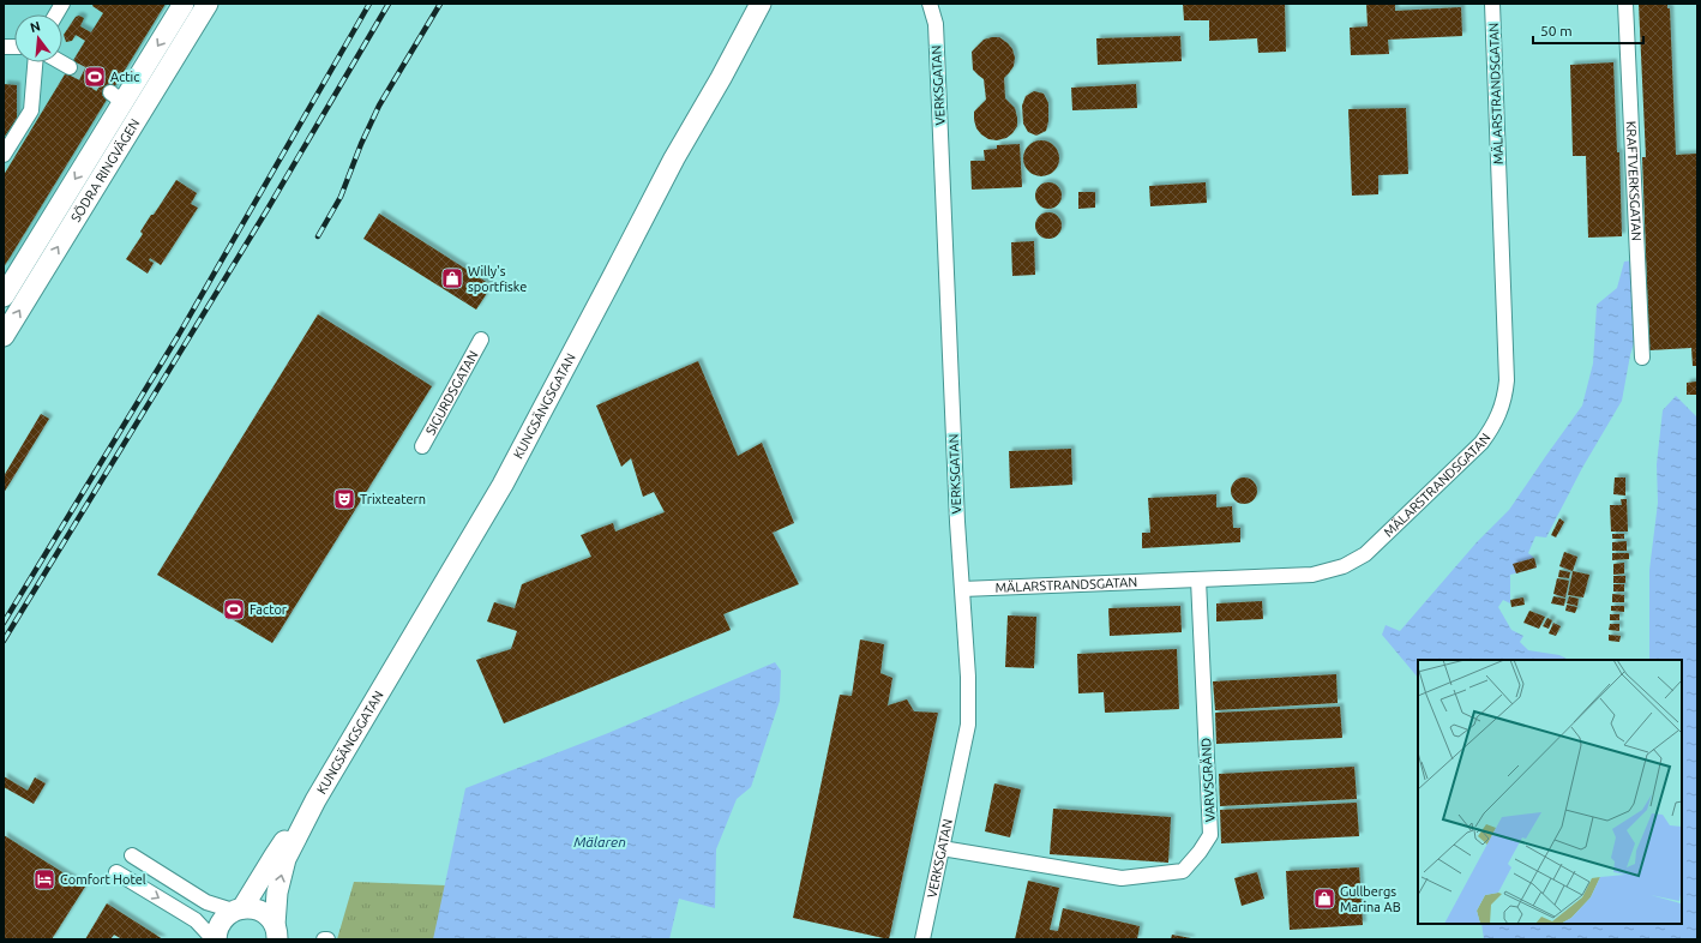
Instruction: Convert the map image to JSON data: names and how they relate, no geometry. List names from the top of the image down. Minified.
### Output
{"streets":{"main road":["SÖDRA RINGVÄGEN","KUNGSÄNGSGATAN"],"street":["VERKSGATAN","MÄLARSTRANDSGATAN","KRAFTVERKSGATAN","SIGURDSGATAN","VARVSGRÄND"]},"crossings":[["VERKSGATAN","MÄLARSTRANDSGATAN"],["VERKSGATAN","VARVSGRÄND"],["MÄLARSTRANDSGATAN","VARVSGRÄND"]],"water":["Mälaren"],"places":{"sports":["Actic","Factor"],"shop":["Willy's sportfiske","Gullbergs Marina AB"],"theatre":["Trixteatern"],"hotel":["Comfort Hotel"]},"scale_bar":"50 m","north":"top"}
